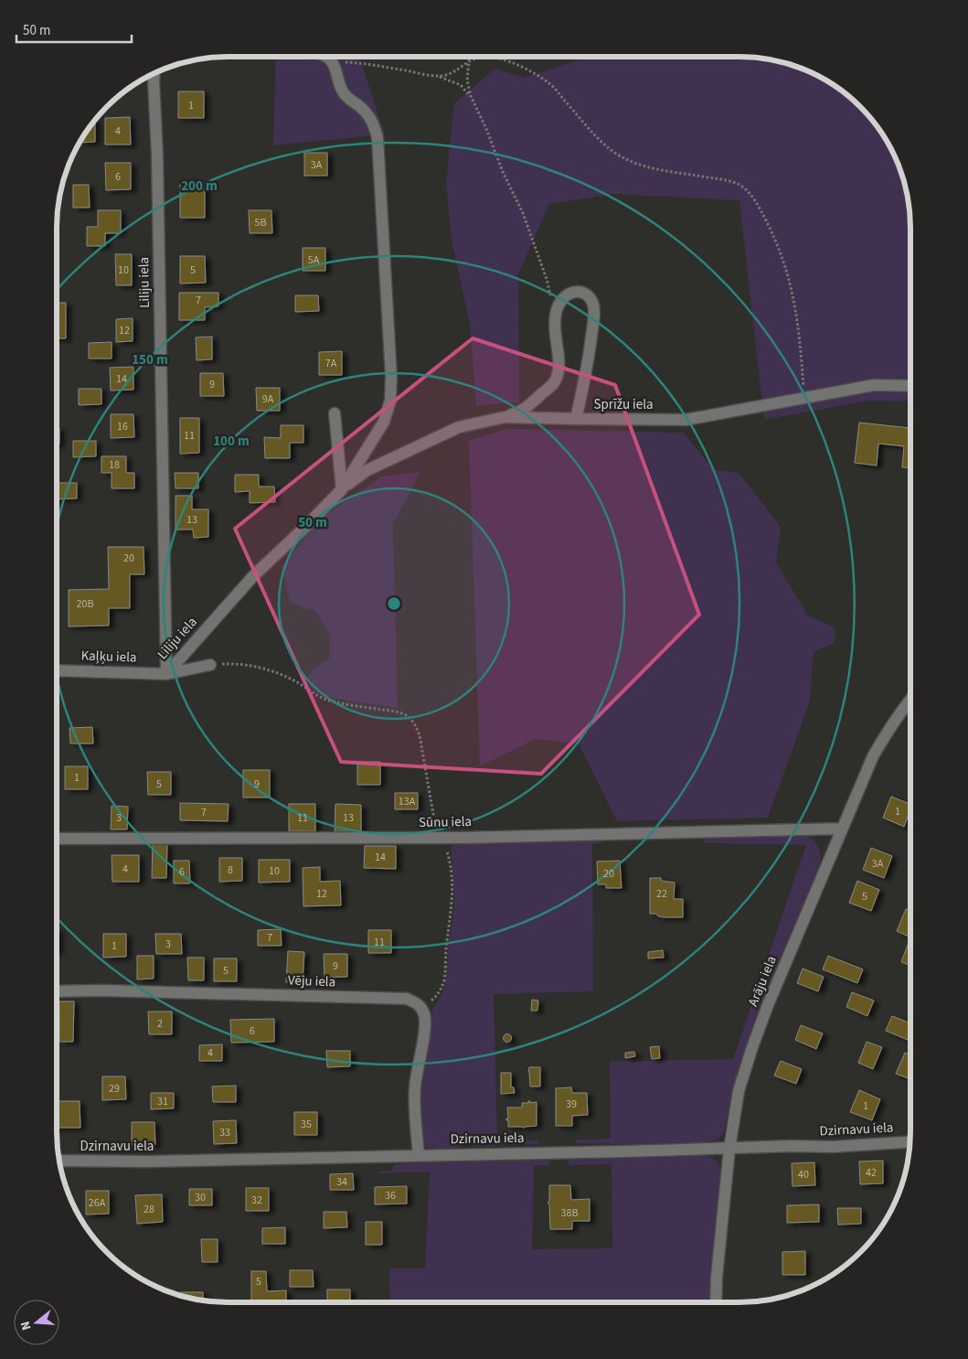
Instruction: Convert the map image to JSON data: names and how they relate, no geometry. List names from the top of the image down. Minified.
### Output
{"streets":{"street":["Liliju iela","Sprīžu iela","Kaļķu iela","Sūnu iela","Vēju iela","Arāju iela","Dzirnavu iela"]},"crossings":[["Liliju iela","Sprīžu iela"],["Liliju iela","Kaļķu iela"],["Sūnu iela","Arāju iela"],["Arāju iela","Dzirnavu iela"]],"house_numbers":["1","4","3A","6","5B","5A","10","5","7","12","7A","14","9","9A","16","11","18","13","20","20B","1","5","9","13A","1","7","3","11","13","14","3A","4","8","10","6","20","12","22","5","7","11","3","1","9","5","2","6","4","29","31","39","1","35","33","42","40","34","36","30","32","26A","28","38B","5"],"scale_bar":"50 m","north":"left","rings":["200 m","150 m","100 m","50 m"]}
